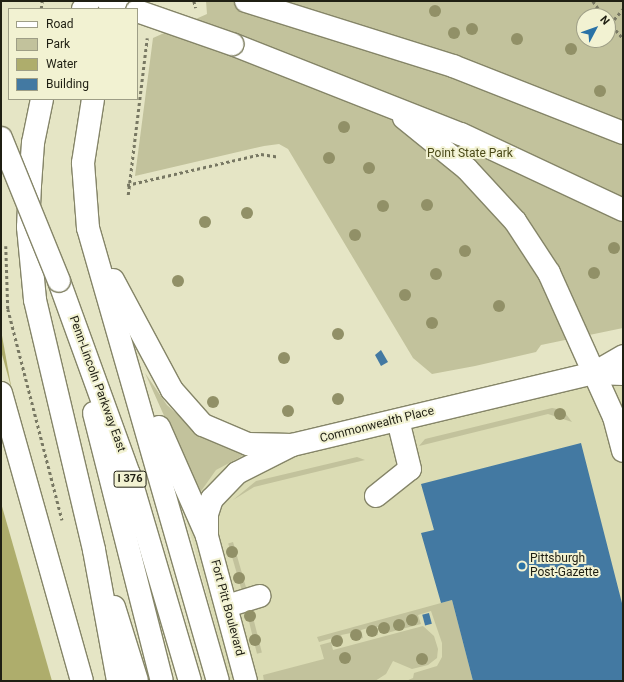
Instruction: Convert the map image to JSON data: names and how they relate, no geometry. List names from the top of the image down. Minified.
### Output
{"streets":{"main road":["Penn-Lincoln Parkway East","Commonwealth Place","I 376","Fort Pitt Boulevard"]},"crossings":[["Commonwealth Place","Fort Pitt Boulevard"]],"parks":["Point State Park"],"places":["Pittsburgh Post-Gazette"],"legend":["Road","Park","Water","Building"],"north":"top right"}
